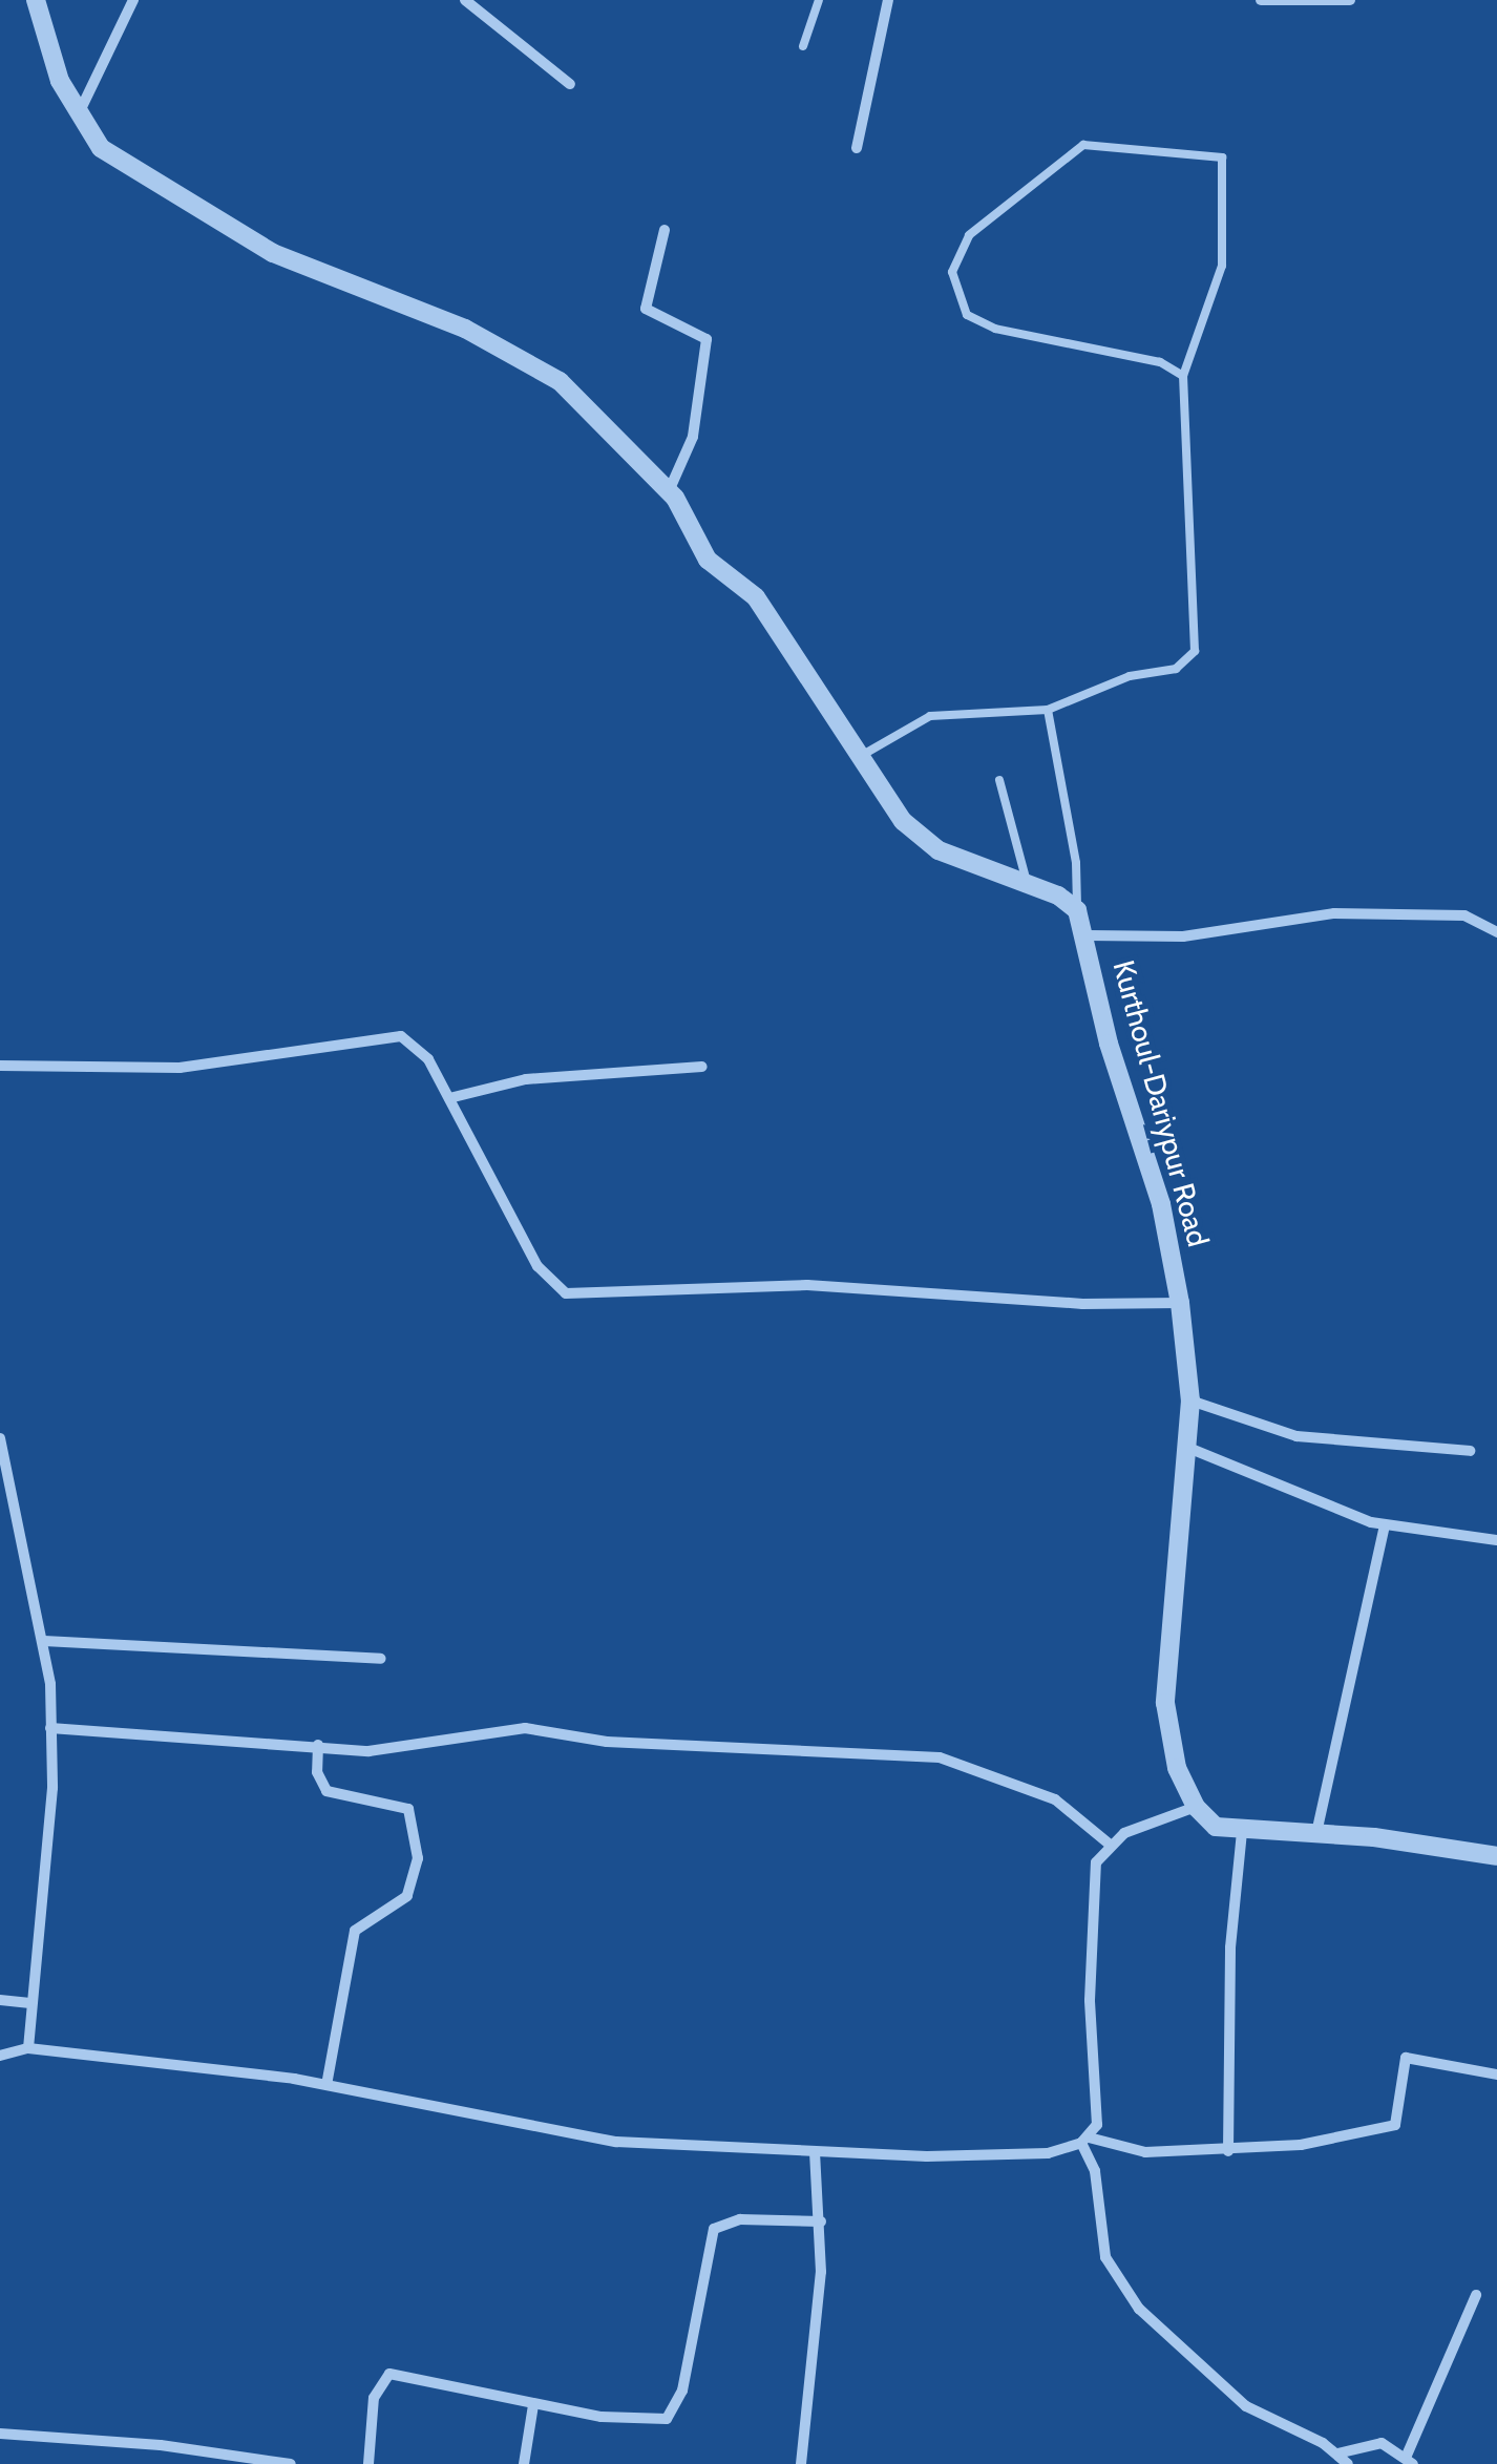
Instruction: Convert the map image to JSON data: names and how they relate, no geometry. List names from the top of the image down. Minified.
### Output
{"streets":{"street":["Kurthoul-Dariypur Road"]}}
